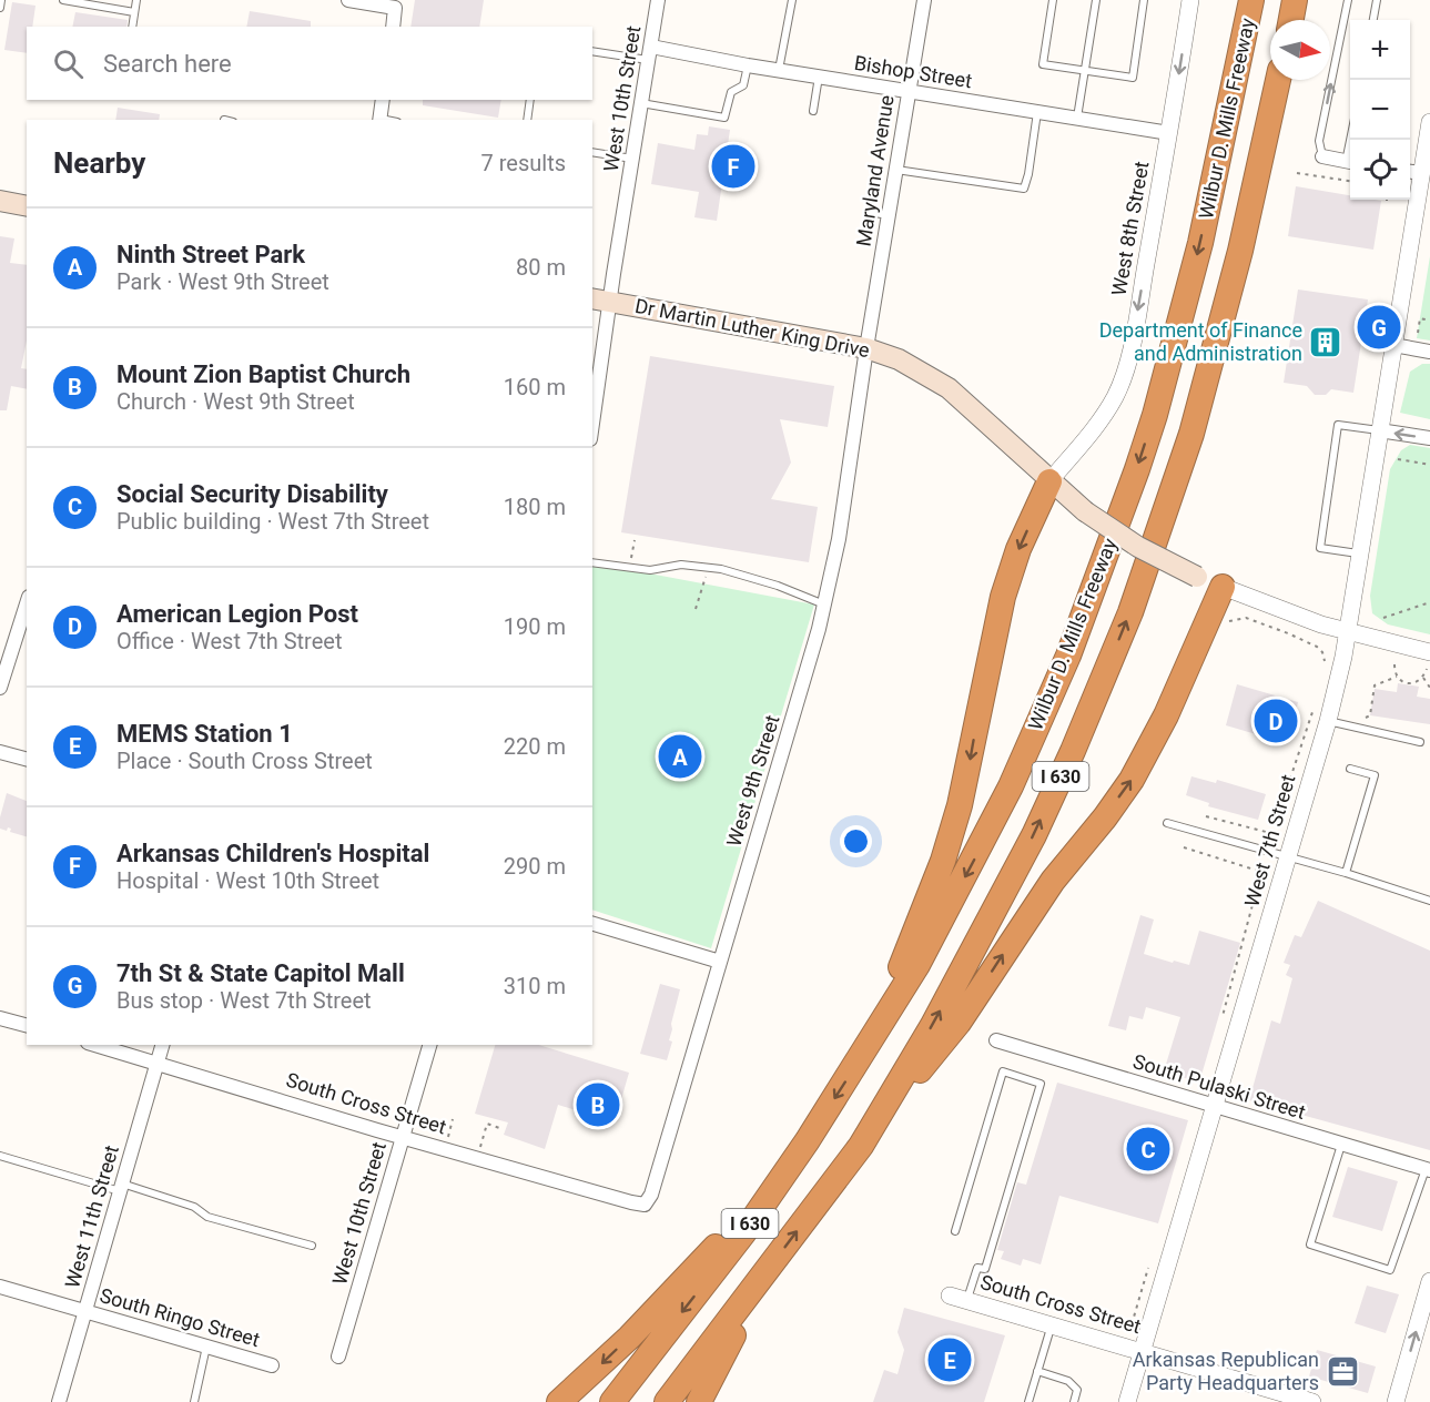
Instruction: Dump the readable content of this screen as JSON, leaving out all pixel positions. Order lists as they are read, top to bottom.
{
  "streets": {
    "highway": ["Wilbur D. Mills Freeway", "I 630"],
    "main road": ["Dr Martin Luther King Drive"],
    "street": [
      "Bishop Street",
      "West 10th Street",
      "Maryland Avenue",
      "West 8th Street",
      "West 9th Street",
      "West 7th Street",
      "South Pulaski Street",
      "South Cross Street",
      "West 11th Street",
      "South Ringo Street"
    ]
  },
  "crossings": [
    ["Bishop Street", "West 10th Street"],
    ["Bishop Street", "Maryland Avenue"],
    ["Bishop Street", "West 8th Street"],
    ["West 10th Street", "Dr Martin Luther King Drive"],
    ["West 10th Street", "South Cross Street"],
    ["Maryland Avenue", "Dr Martin Luther King Drive"],
    ["Maryland Avenue", "West 9th Street"],
    ["West 8th Street", "Dr Martin Luther King Drive"],
    ["Dr Martin Luther King Drive", "West 9th Street"],
    ["Dr Martin Luther King Drive", "West 7th Street"],
    ["West 9th Street", "South Cross Street"],
    ["West 7th Street", "South Pulaski Street"],
    ["West 7th Street", "South Cross Street"],
    ["South Cross Street", "West 11th Street"],
    ["West 11th Street", "South Ringo Street"]
  ],
  "one_way": ["West 8th Street"],
  "places": {
    "building": ["Department of Finance and Administration"],
    "office": ["Arkansas Republican Party Headquarters"]
  },
  "north": "right",
  "page": {
    "map_buttons": ["+", "−"],
    "search": "Search here",
    "heading": ["Nearby", "7 results"],
    "pins": [
      "F",
      "G",
      "D",
      "A",
      "B",
      "C",
      "E"
    ],
    "list": [
      {
        "mark": "A",
        "name": "Ninth Street Park",
        "note": "Park · West 9th Street",
        "value": "80 m"
      },
      {
        "mark": "B",
        "name": "Mount Zion Baptist Church",
        "note": "Church · West 9th Street",
        "value": "160 m"
      },
      {
        "mark": "C",
        "name": "Social Security Disability",
        "note": "Public building · West 7th Street",
        "value": "180 m"
      },
      {
        "mark": "D",
        "name": "American Legion Post",
        "note": "Office · West 7th Street",
        "value": "190 m"
      },
      {
        "mark": "E",
        "name": "MEMS Station 1",
        "note": "Place · South Cross Street",
        "value": "220 m"
      },
      {
        "mark": "F",
        "name": "Arkansas Children's Hospital",
        "note": "Hospital · West 10th Street",
        "value": "290 m"
      },
      {
        "mark": "G",
        "name": "7th St & State Capitol Mall",
        "note": "Bus stop · West 7th Street",
        "value": "310 m"
      }
    ]
  }
}
